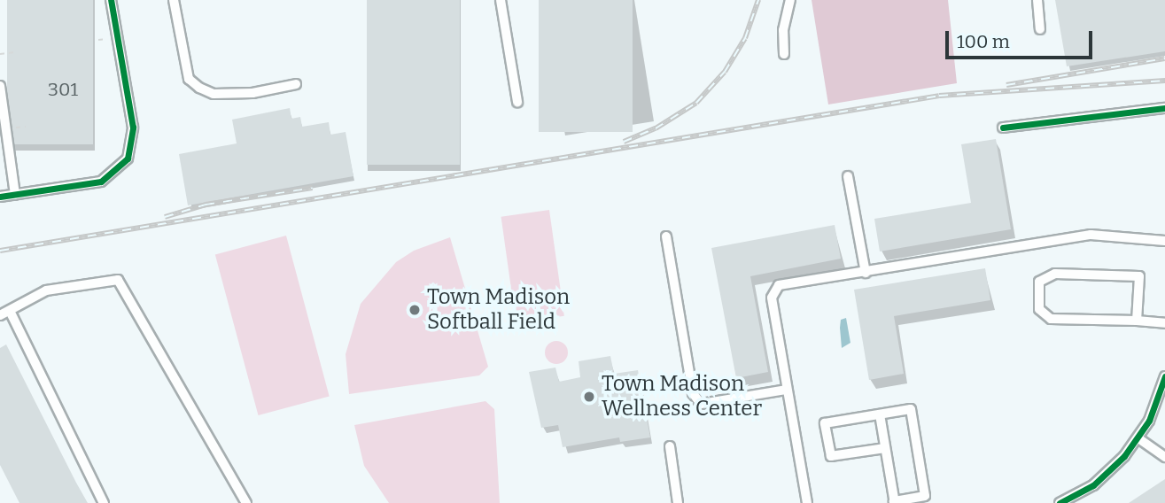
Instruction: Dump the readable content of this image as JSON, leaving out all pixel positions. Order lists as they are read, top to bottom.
{
  "places": ["Town Madison Softball Field", "Town Madison Wellness Center"],
  "house_numbers": ["301"],
  "scale_bar": "100 m"
}
